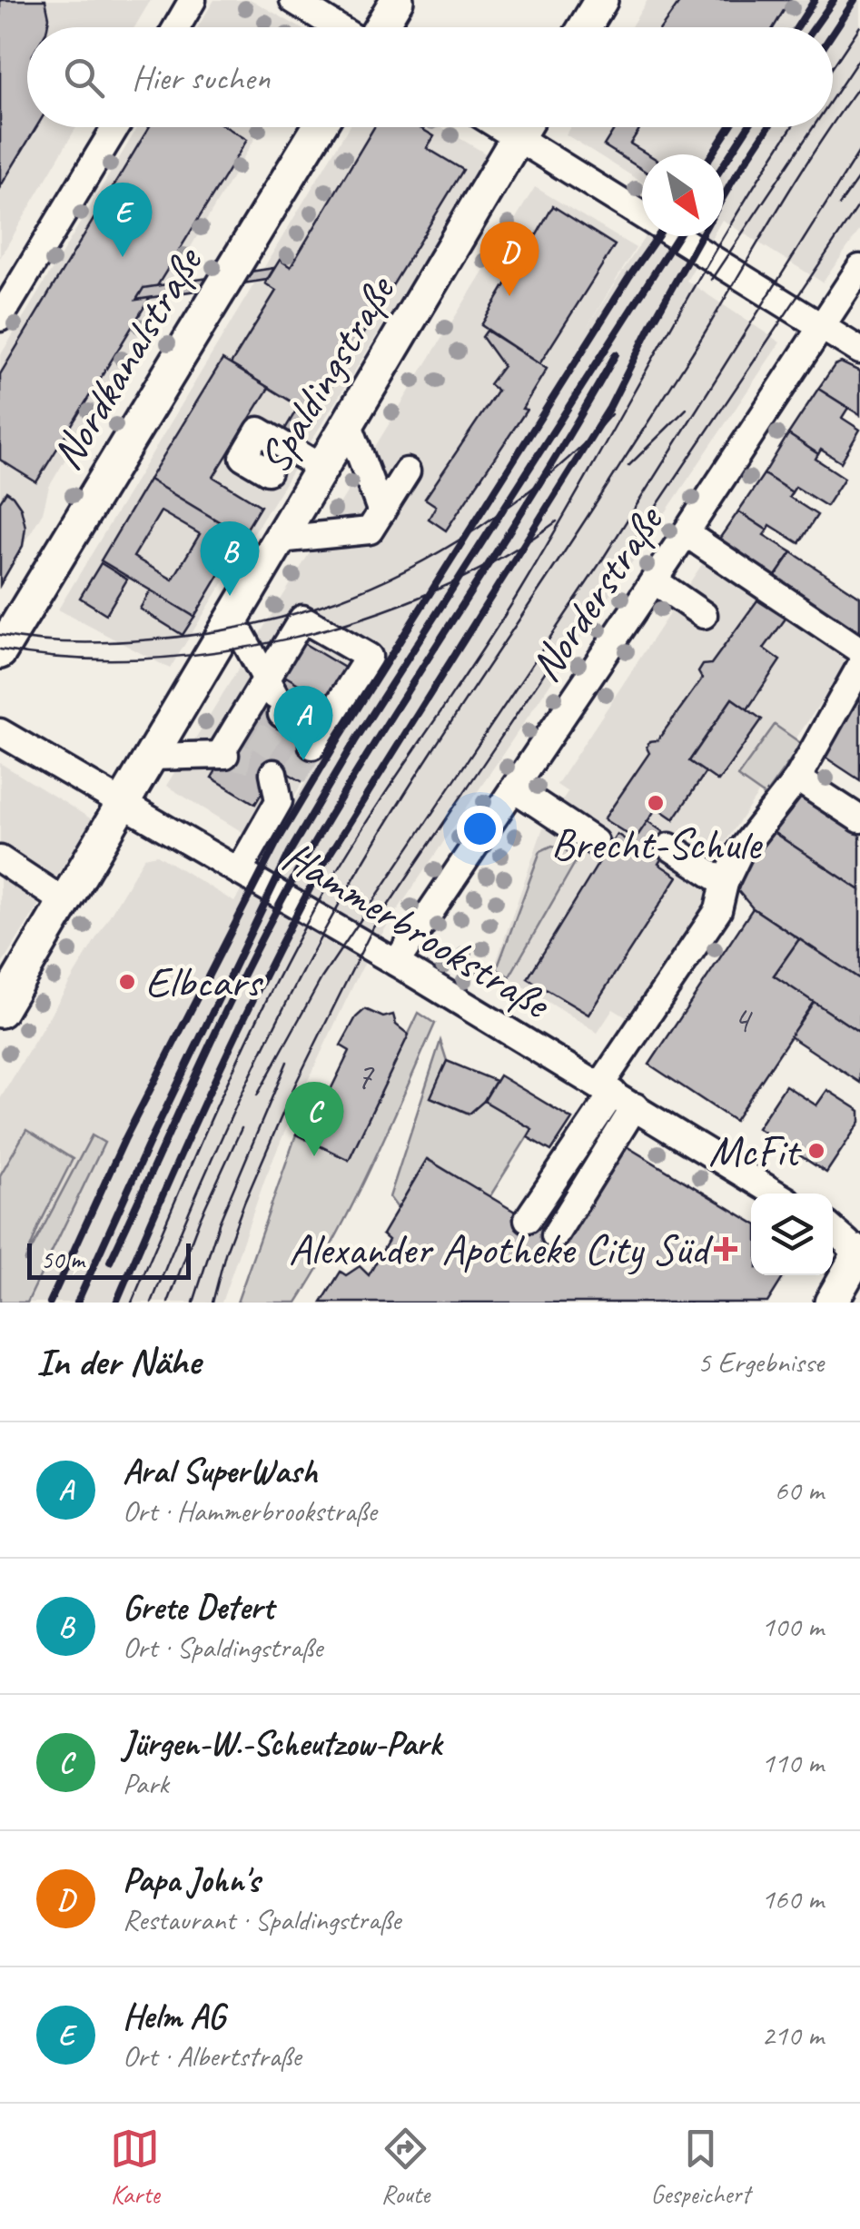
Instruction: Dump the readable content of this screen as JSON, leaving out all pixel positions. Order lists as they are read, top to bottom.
{
  "streets": {
    "main road": ["Nordkanalstraße", "Spaldingstraße"],
    "street": ["Norderstraße", "Hammerbrookstraße"]
  },
  "crossings": [
    ["Spaldingstraße", "Hammerbrookstraße"],
    ["Norderstraße", "Hammerbrookstraße"]
  ],
  "places": {
    "other": ["Brecht-Schule", "Elbcars", "McFit"],
    "health": ["Alexander Apotheke City Süd"]
  },
  "house_numbers": ["4", "7"],
  "scale_bar": "50 m",
  "north": "bottom right",
  "page": {
    "search": "Hier suchen",
    "pins": [
      "E",
      "D",
      "B",
      "A",
      "C"
    ],
    "scale": "50 m",
    "heading": ["In der Nähe", "5 Ergebnisse"],
    "list": [
      {
        "mark": "A",
        "name": "Aral SuperWash",
        "note": "Ort · Hammerbrookstraße",
        "value": "60 m"
      },
      {
        "mark": "B",
        "name": "Grete Detert",
        "note": "Ort · Spaldingstraße",
        "value": "100 m"
      },
      {
        "mark": "C",
        "name": "Jürgen-W.-Scheutzow-Park",
        "note": "Park",
        "value": "110 m"
      },
      {
        "mark": "D",
        "name": "Papa John's",
        "note": "Restaurant · Spaldingstraße",
        "value": "160 m"
      },
      {
        "mark": "E",
        "name": "Helm AG",
        "note": "Ort · Albertstraße",
        "value": "210 m"
      }
    ],
    "nav": ["Karte", "Route", "Gespeichert"]
  }
}
